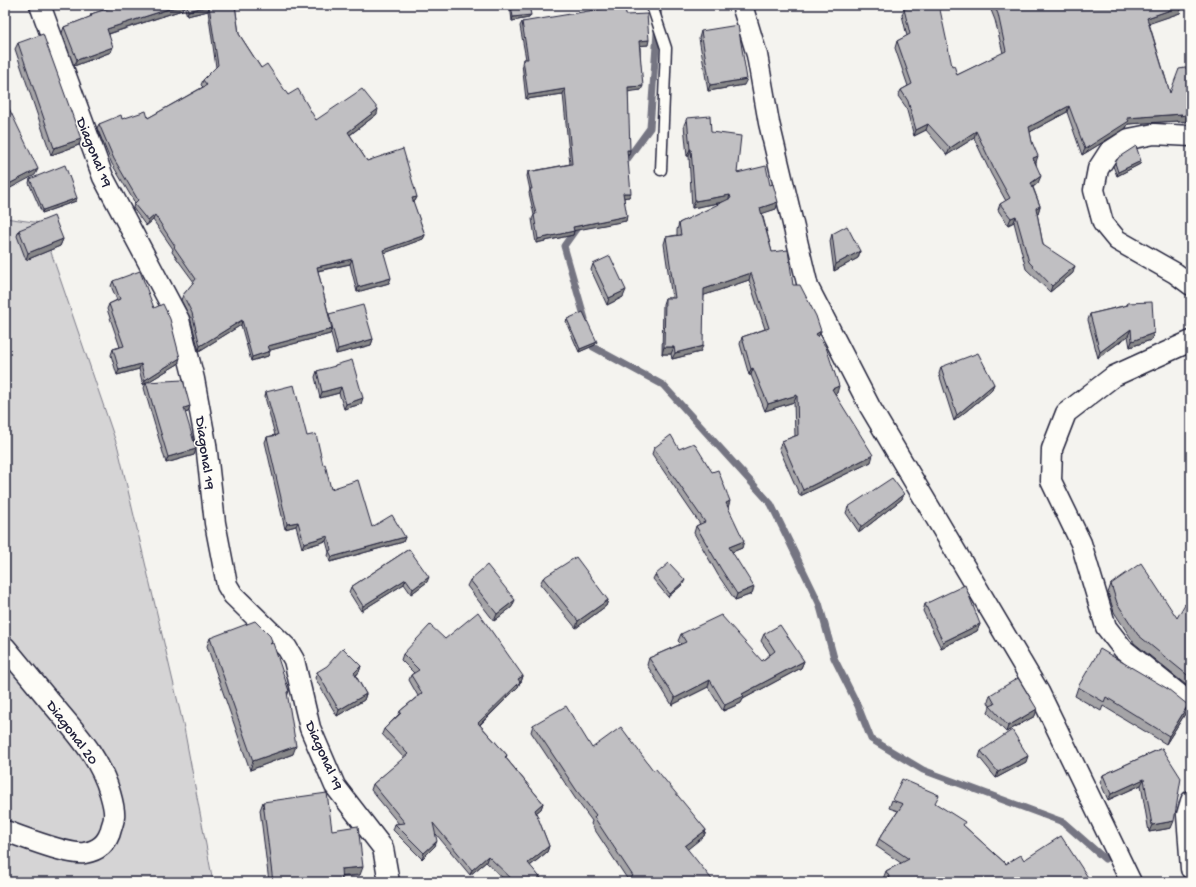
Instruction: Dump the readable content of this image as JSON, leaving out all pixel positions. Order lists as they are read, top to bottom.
{
  "streets": {
    "street": ["Diagonal 19", "Diagonal 20"]
  }
}
